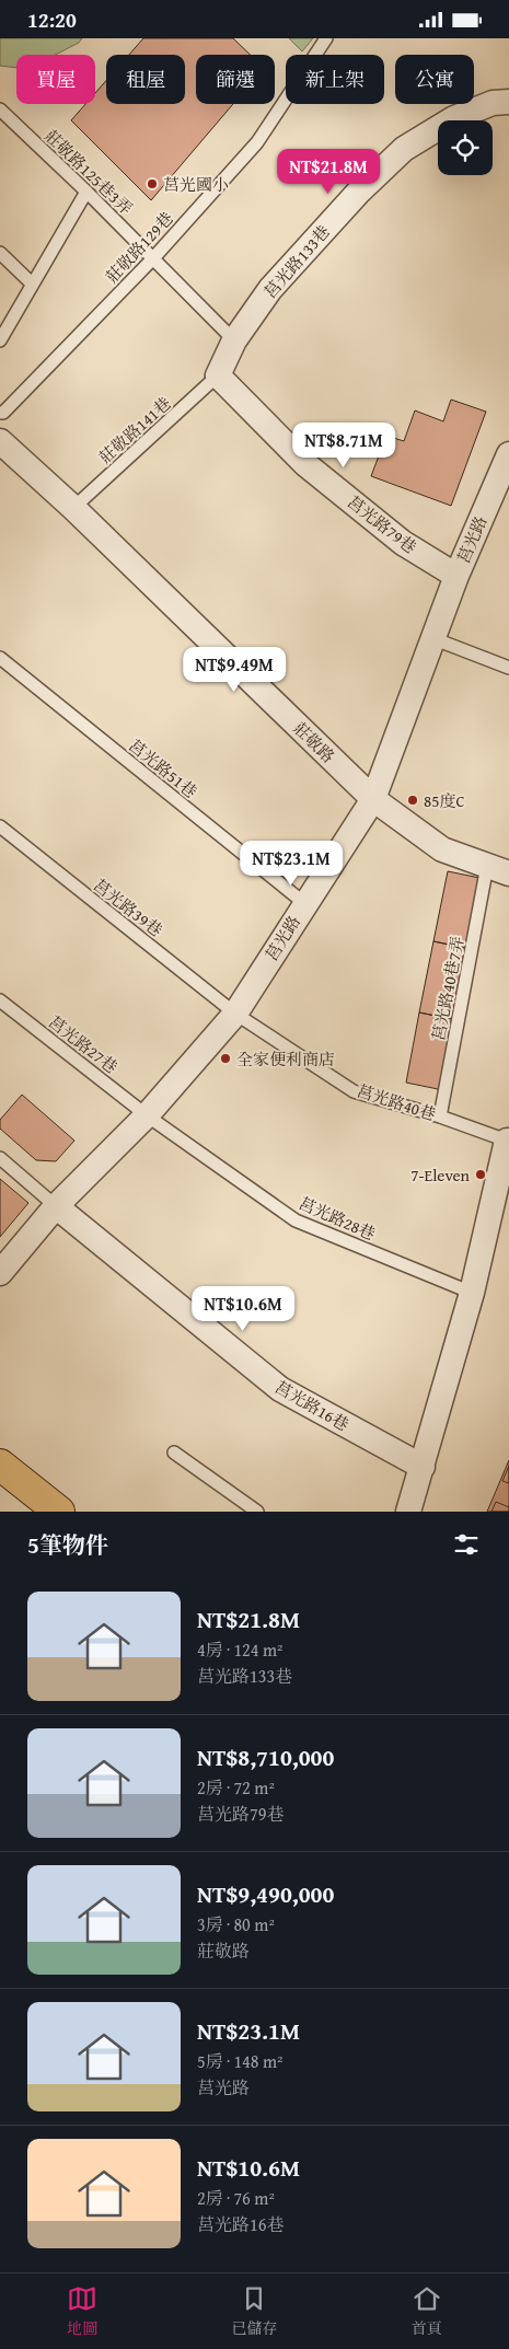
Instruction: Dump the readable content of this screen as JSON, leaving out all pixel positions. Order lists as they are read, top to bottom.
{
  "streets": {
    "street": [
      "莒光路133巷",
      "莒光路79巷",
      "莒光路",
      "莊敬路",
      "莒光路16巷"
    ],
    "lane": [
      "莊敬路125巷3弄",
      "莊敬路129巷",
      "莊敬路141巷",
      "莒光路51巷",
      "莒光路39巷",
      "莒光路40巷7弄",
      "莒光路27巷",
      "莒光路40巷",
      "莒光路28巷"
    ]
  },
  "crossings": [
    ["莊敬路125巷3弄", "莊敬路129巷"],
    ["莊敬路125巷3弄", "莒光路133巷"],
    ["莒光路133巷", "莊敬路141巷"],
    ["莒光路133巷", "莒光路79巷"],
    ["莊敬路141巷", "莒光路79巷"],
    ["莊敬路141巷", "莊敬路"],
    ["莒光路79巷", "莒光路"],
    ["莒光路", "莊敬路"],
    ["莒光路", "莒光路51巷"],
    ["莒光路", "莒光路39巷"],
    ["莒光路", "莒光路27巷"],
    ["莒光路", "莒光路40巷"],
    ["莒光路", "莒光路28巷"],
    ["莒光路", "莒光路16巷"],
    ["莊敬路", "莒光路40巷7弄"],
    ["莒光路39巷", "莒光路40巷"],
    ["莒光路40巷7弄", "莒光路40巷"],
    ["莒光路27巷", "莒光路28巷"]
  ],
  "places": [
    "莒光國小",
    "85度C",
    "全家便利商店",
    "7-Eleven"
  ],
  "page": {
    "status": "12:20",
    "chip": [
      "買屋",
      "租屋",
      "篩選",
      "新上架",
      "公寓"
    ],
    "price": [
      "NT$21.8M",
      "NT$8.71M",
      "NT$9.49M",
      "NT$23.1M",
      "NT$10.6M"
    ],
    "heading": "5筆物件",
    "list": [
      {
        "name": "NT$21.8M",
        "note": "4房 · 124 m² · 莒光路133巷"
      },
      {
        "name": "NT$8,710,000",
        "note": "2房 · 72 m² · 莒光路79巷"
      },
      {
        "name": "NT$9,490,000",
        "note": "3房 · 80 m² · 莊敬路"
      },
      {
        "name": "NT$23.1M",
        "note": "5房 · 148 m² · 莒光路"
      },
      {
        "name": "NT$10.6M",
        "note": "2房 · 76 m² · 莒光路16巷"
      }
    ],
    "tabs": ["地圖", "已儲存", "首頁"]
  }
}
